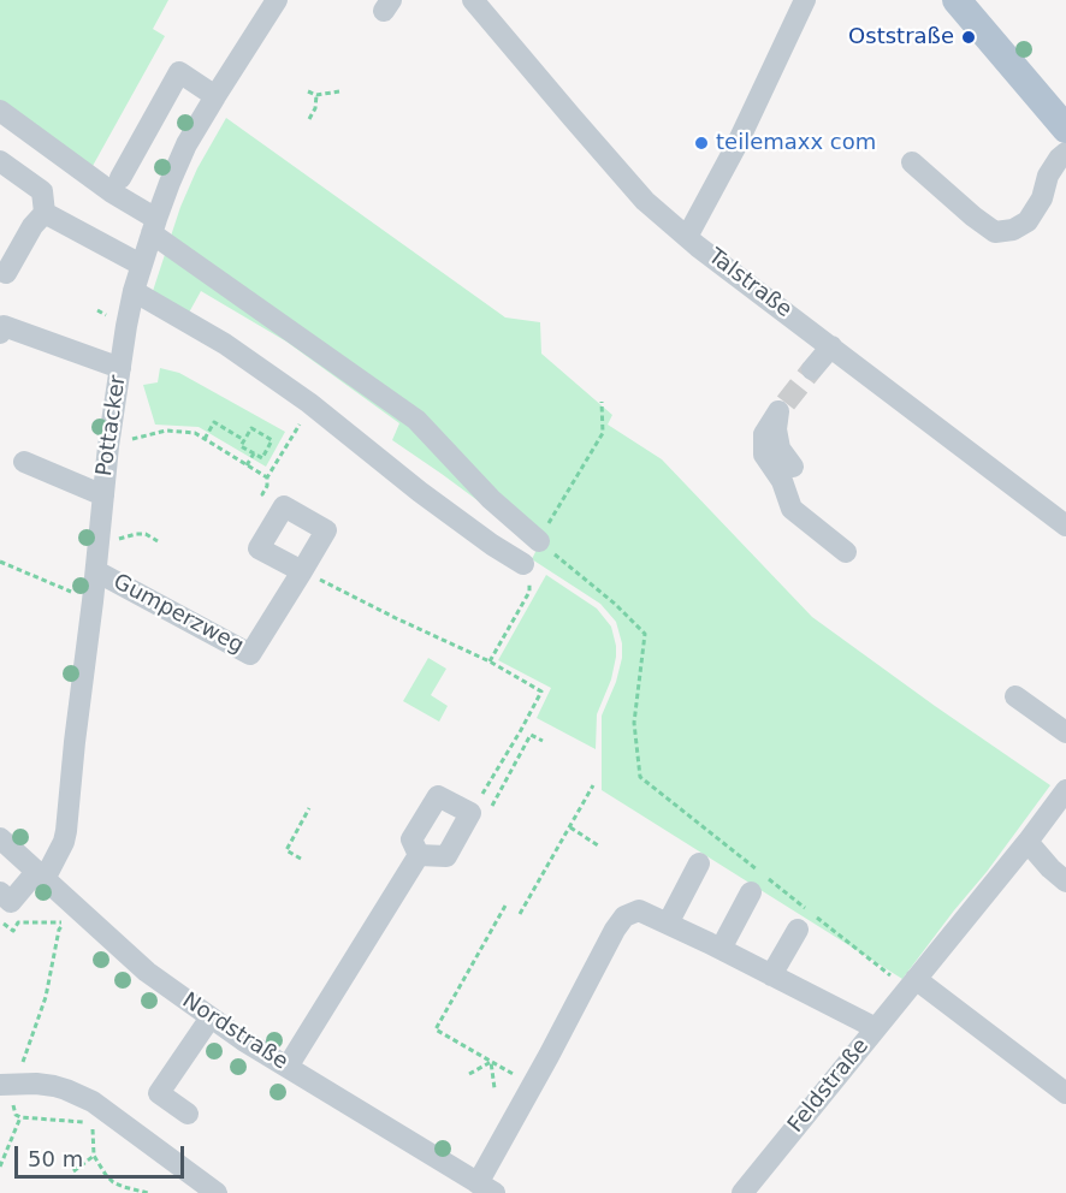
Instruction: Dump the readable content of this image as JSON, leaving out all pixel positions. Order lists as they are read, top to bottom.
{
  "streets": {
    "street": [
      "Talstraße",
      "Pottacker",
      "Gumperzweg",
      "Nordstraße",
      "Feldstraße"
    ]
  },
  "crossings": [
    ["Pottacker", "Gumperzweg"],
    ["Pottacker", "Nordstraße"]
  ],
  "places": ["Oststraße", "teilemaxx com"],
  "scale_bar": "50 m"
}
